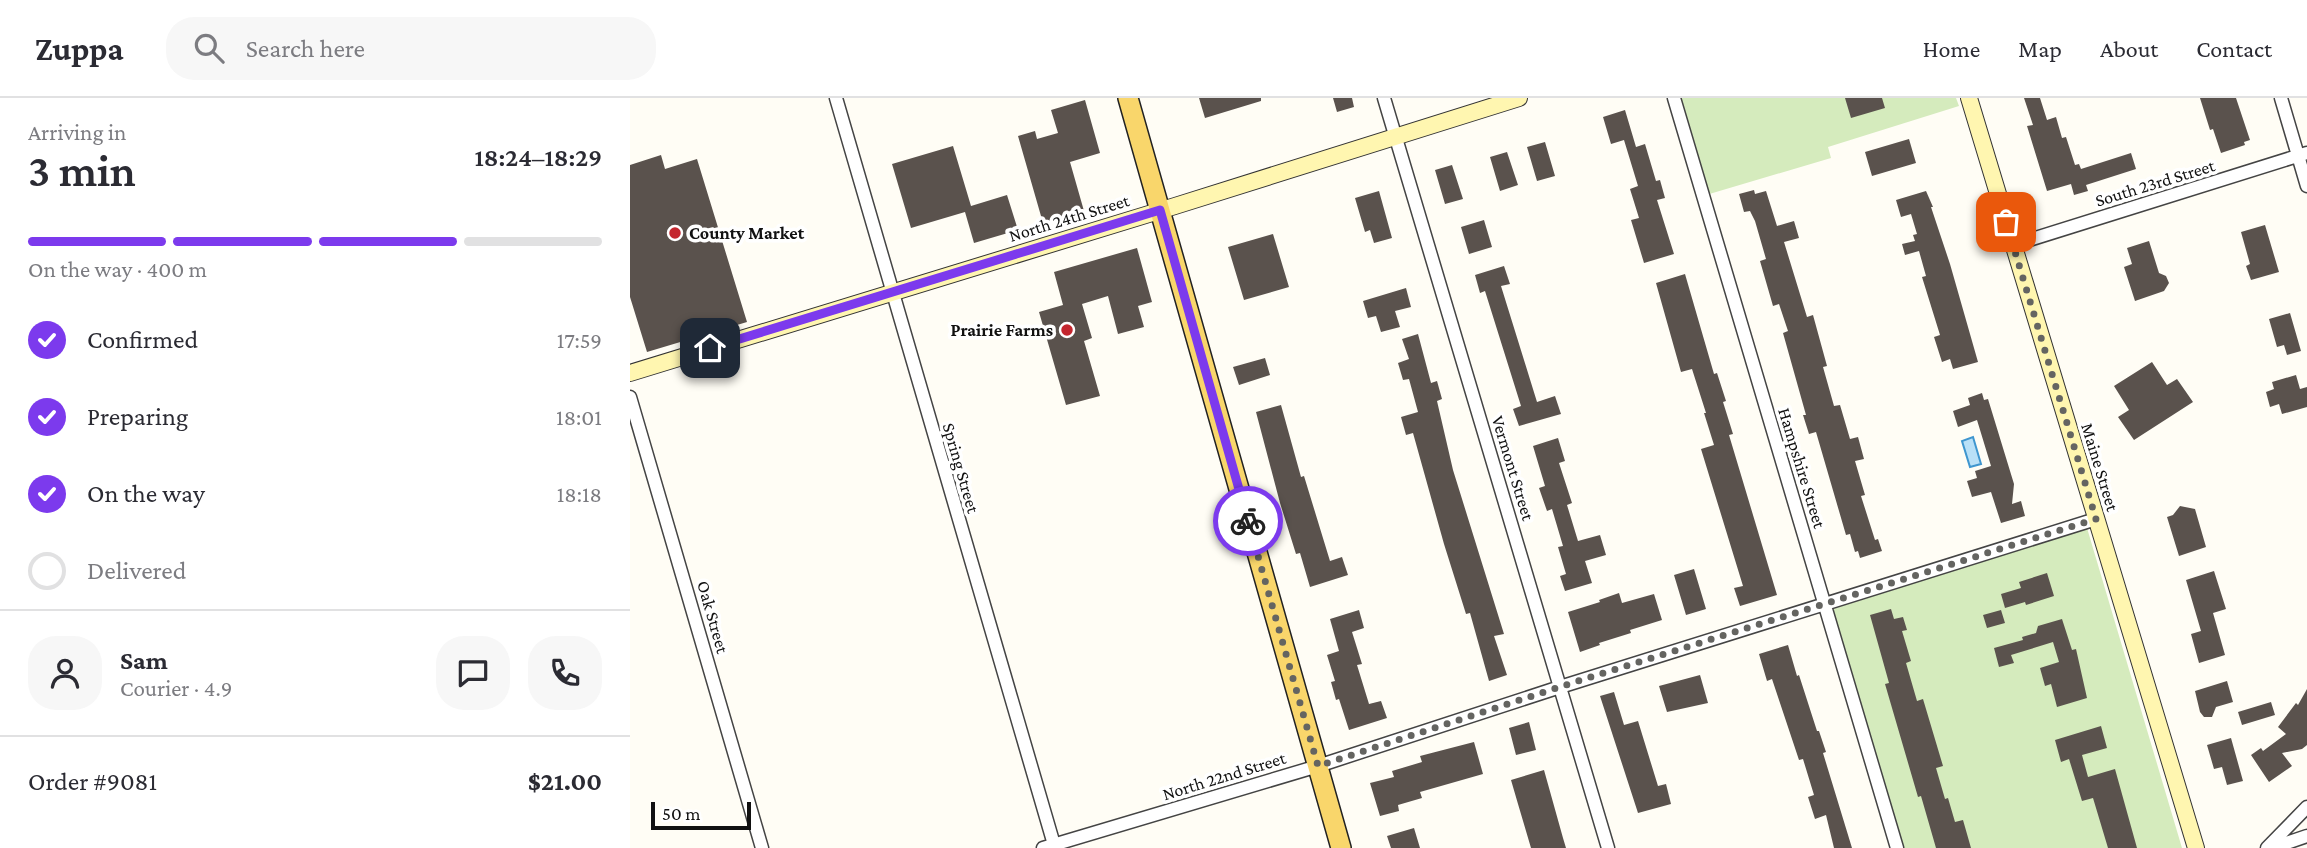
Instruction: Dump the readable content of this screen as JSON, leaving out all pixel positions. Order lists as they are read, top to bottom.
{
  "streets": {
    "main road": ["North 24th Street", "Maine Street"],
    "street": [
      "South 23rd Street",
      "Spring Street",
      "Vermont Street",
      "Hampshire Street",
      "Oak Street",
      "North 22nd Street"
    ]
  },
  "crossings": [
    ["South 23rd Street", "Maine Street"],
    ["North 24th Street", "Spring Street"],
    ["North 24th Street", "Vermont Street"],
    ["Maine Street", "North 22nd Street"],
    ["Spring Street", "North 22nd Street"],
    ["Vermont Street", "North 22nd Street"],
    ["Hampshire Street", "North 22nd Street"]
  ],
  "places": ["County Market", "Prairie Farms"],
  "scale_bar": "50 m",
  "page": {
    "header": "Zuppa",
    "search": "Search here",
    "nav": [
      "Home",
      "Map",
      "About",
      "Contact"
    ],
    "heading": ["3 min", "Arriving in", "18:24–18:29"],
    "panel": [
      "Sam",
      "Courier · 4.9",
      "Order #9081",
      "$21.00"
    ],
    "bar": "On the way · 400 m",
    "list": [
      ["Confirmed", "17:59"],
      ["Preparing", "18:01"],
      ["On the way", "18:18"],
      "Delivered"
    ],
    "scale": "50 m"
  }
}
